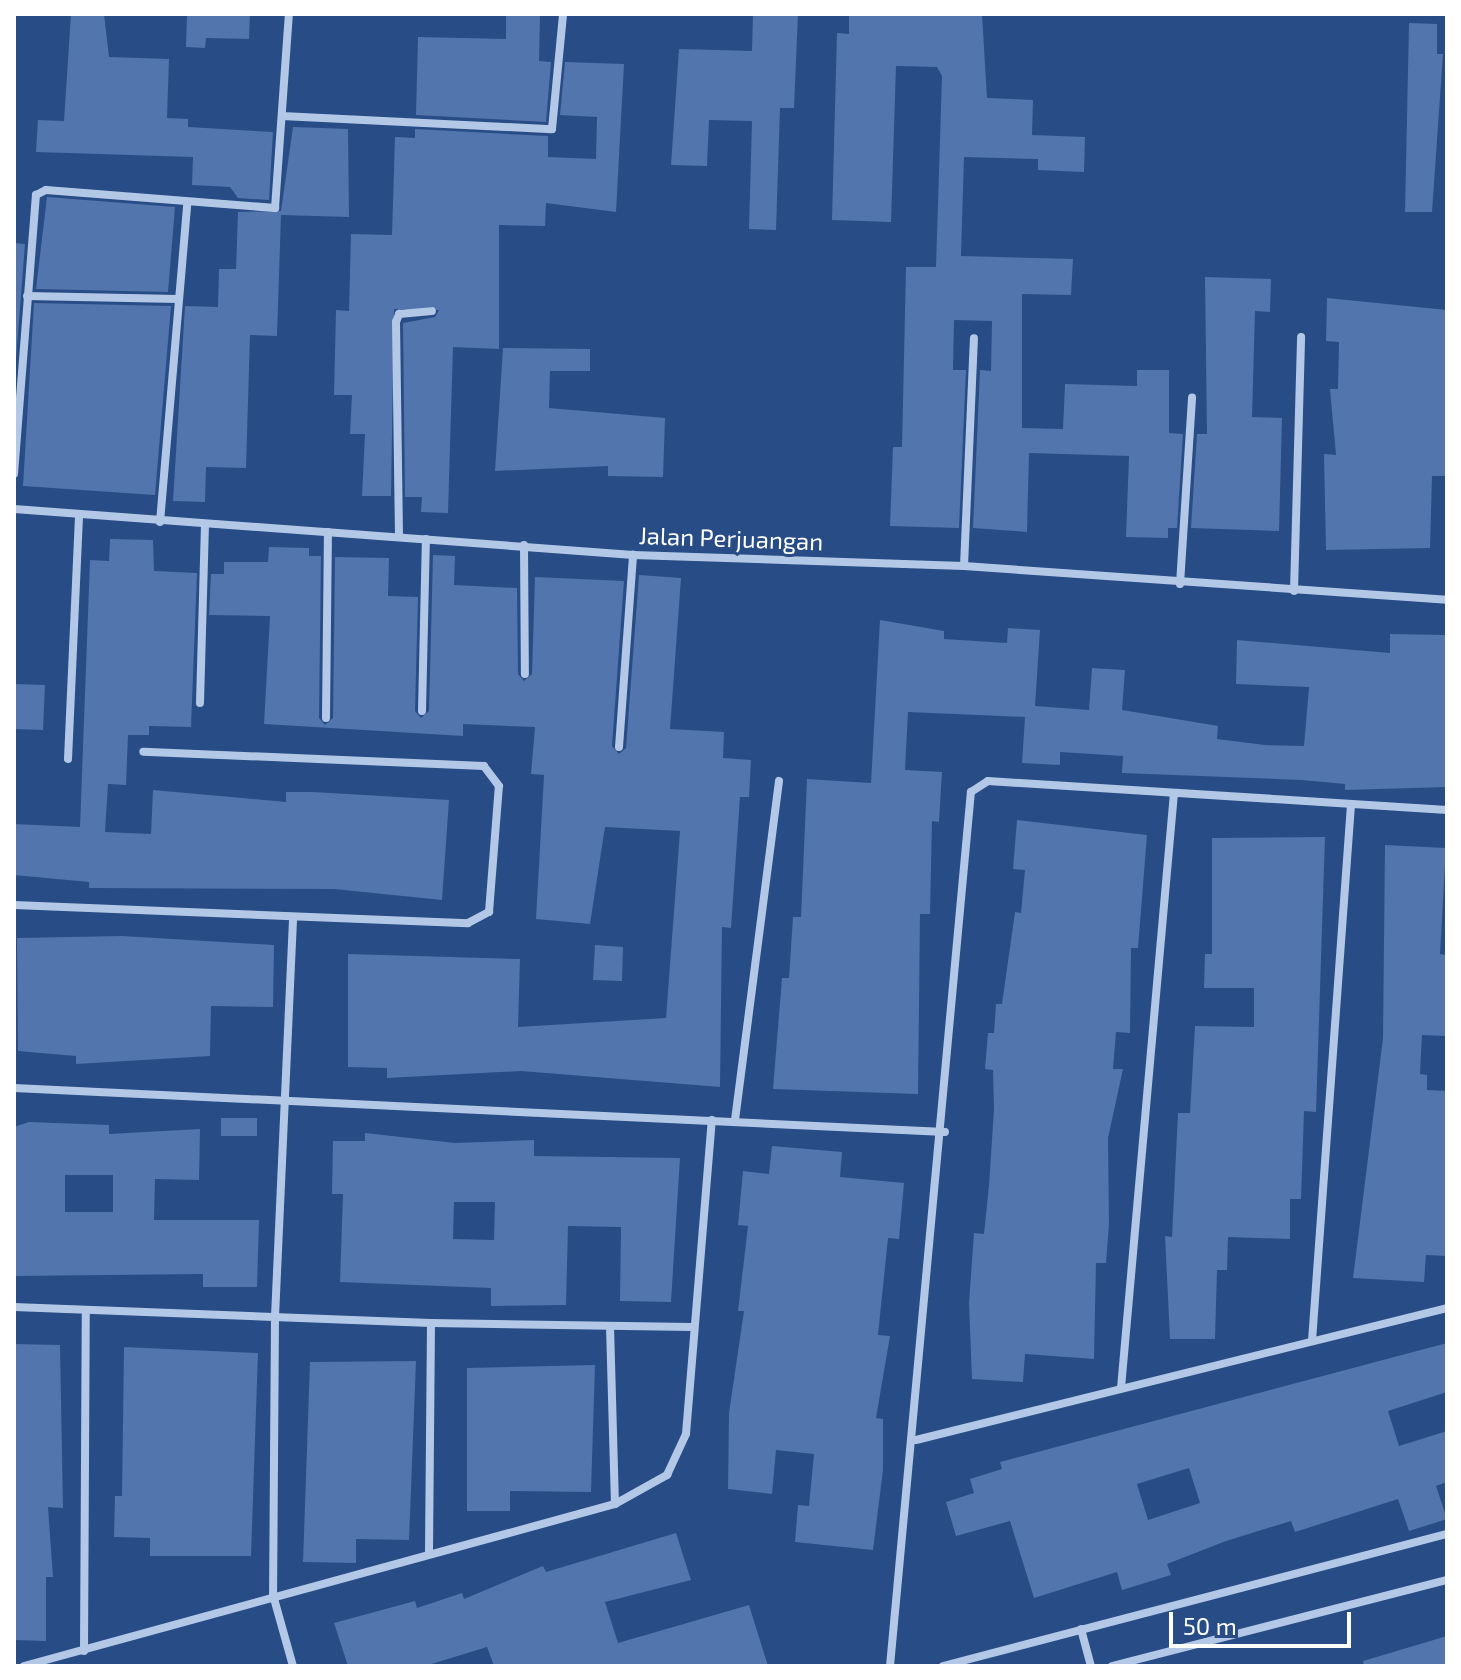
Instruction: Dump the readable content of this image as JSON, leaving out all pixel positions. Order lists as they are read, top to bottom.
{
  "streets": {
    "street": ["Jalan Perjuangan"]
  },
  "scale_bar": "50 m"
}
